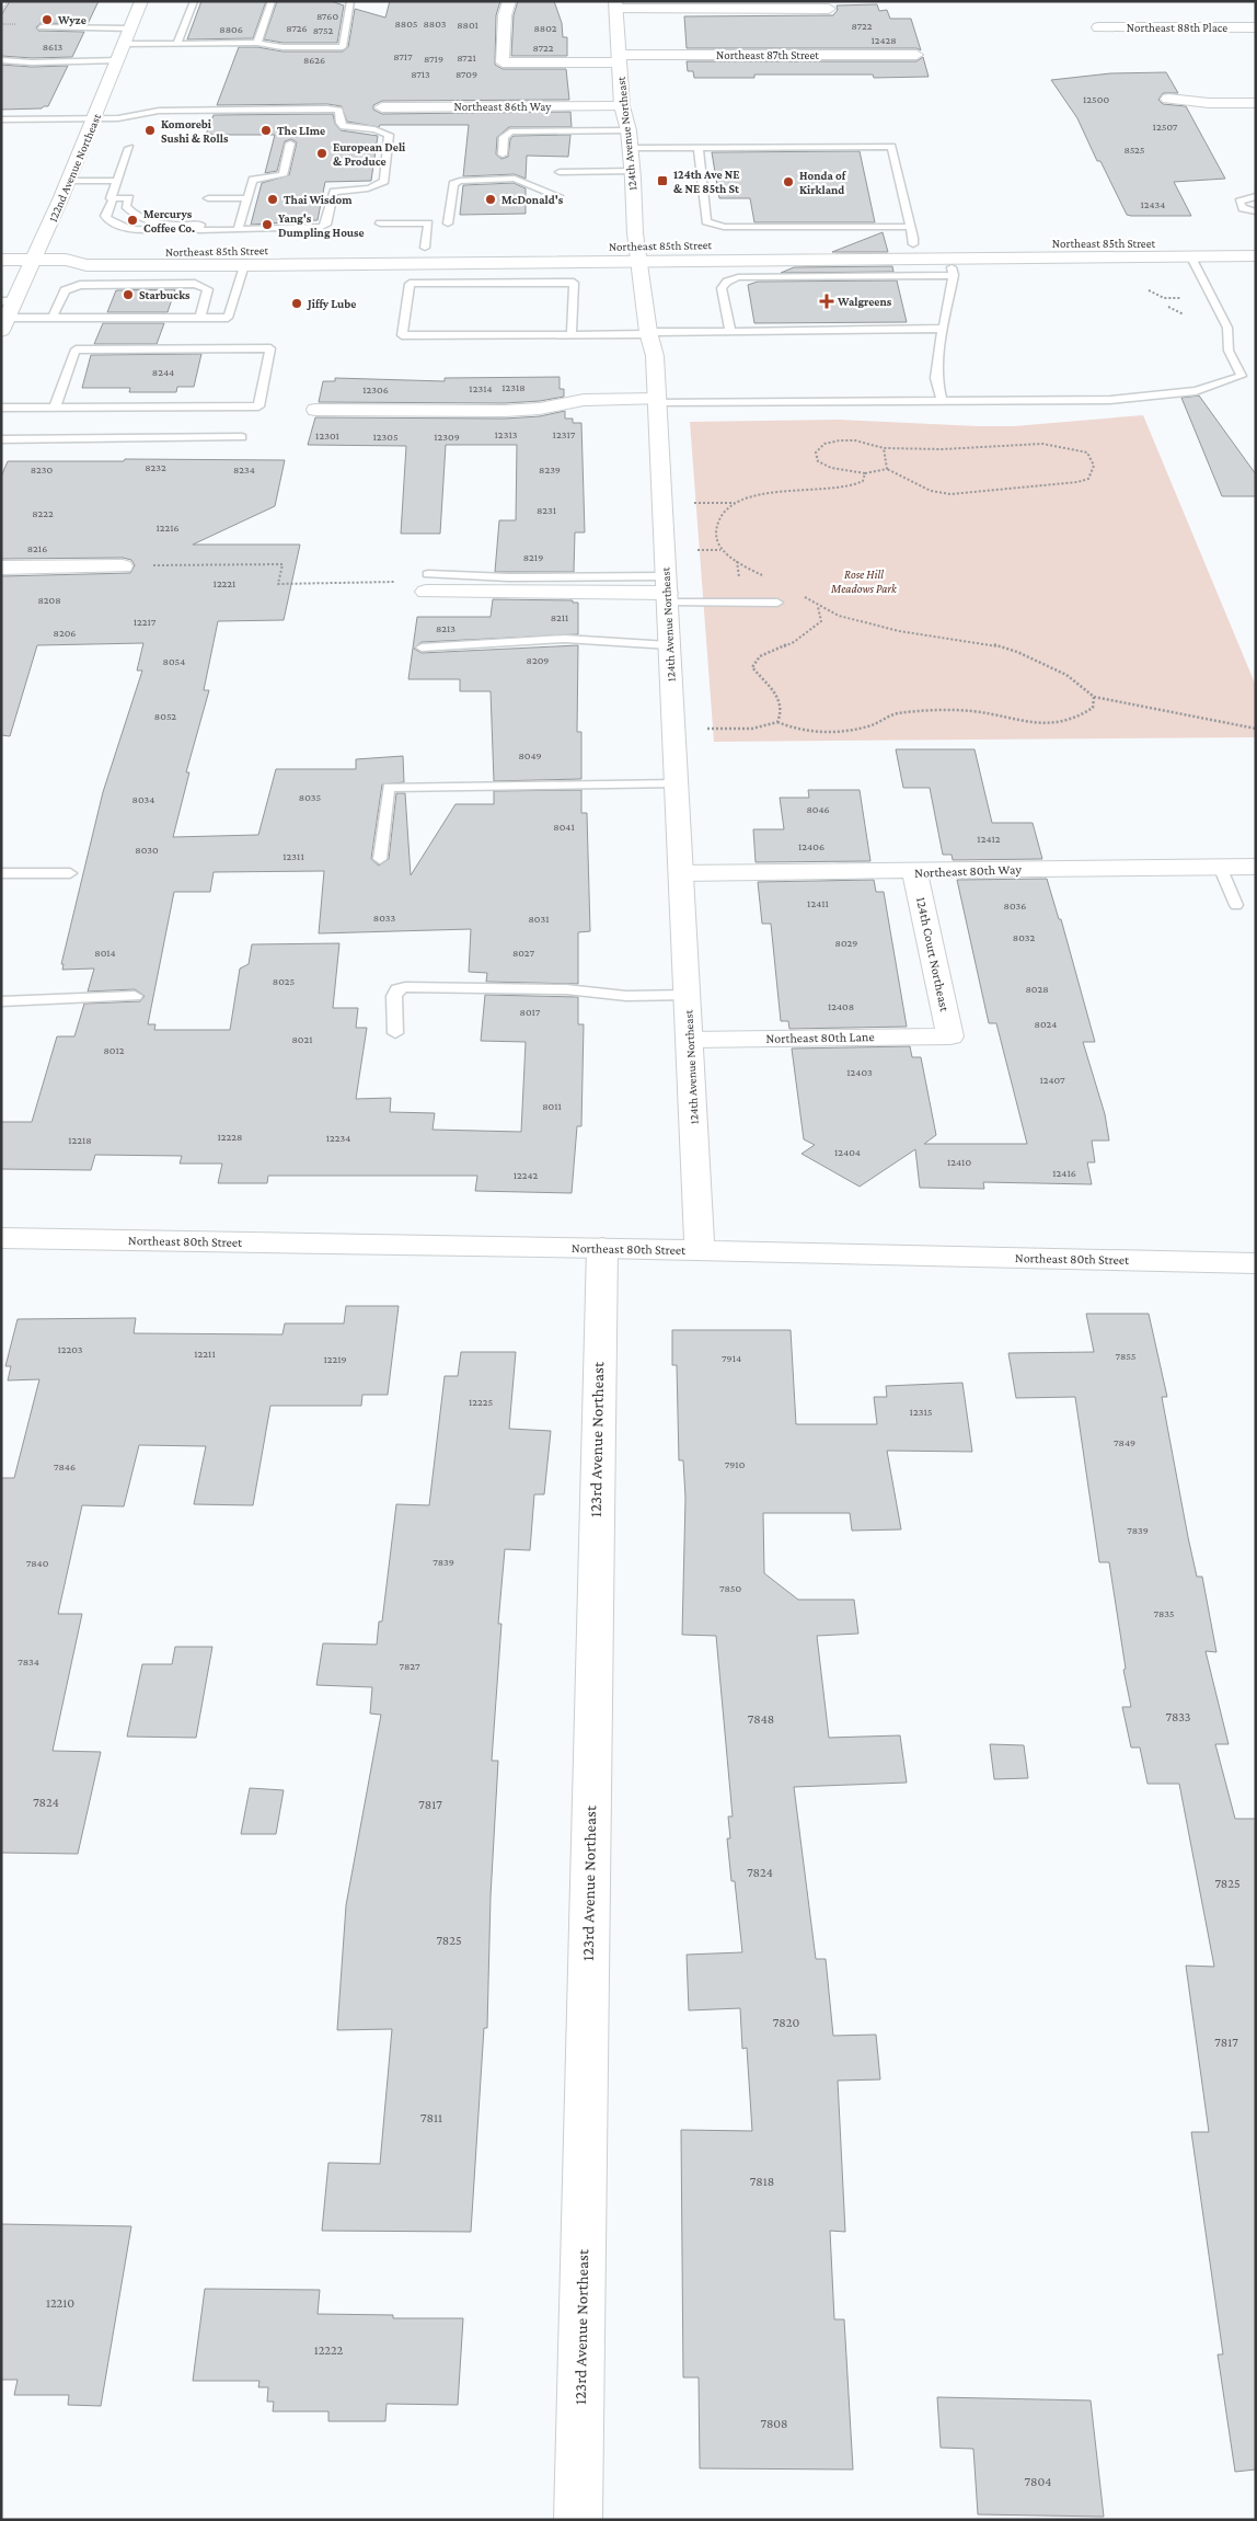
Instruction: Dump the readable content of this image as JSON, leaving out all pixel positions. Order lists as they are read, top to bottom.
{
  "streets": {
    "street": [
      "Northeast 88th Place",
      "Northeast 87th Street",
      "Northeast 86th Way",
      "124th Avenue Northeast",
      "122nd Avenue Northeast",
      "Northeast 85th Street",
      "Northeast 80th Way",
      "124th Court Northeast",
      "Northeast 80th Lane",
      "Northeast 80th Street",
      "123rd Avenue Northeast"
    ]
  },
  "crossings": [
    ["Northeast 87th Street", "124th Avenue Northeast"],
    ["Northeast 86th Way", "124th Avenue Northeast"],
    ["124th Avenue Northeast", "Northeast 85th Street"],
    ["124th Avenue Northeast", "Northeast 80th Way"],
    ["124th Avenue Northeast", "Northeast 80th Lane"],
    ["124th Avenue Northeast", "Northeast 80th Street"],
    ["122nd Avenue Northeast", "Northeast 85th Street"],
    ["Northeast 80th Way", "124th Court Northeast"],
    ["124th Court Northeast", "Northeast 80th Lane"],
    ["Northeast 80th Street", "123rd Avenue Northeast"]
  ],
  "parks": ["Rose Hill Meadows Park"],
  "places": {
    "other": [
      "Wyze",
      "Komorebi Sushi & Rolls",
      "The LIme",
      "European Deli & Produce",
      "Honda of Kirkland",
      "Thai Wisdom",
      "McDonald's",
      "Mercurys Coffee Co.",
      "Yang's Dumpling House",
      "Starbucks",
      "Jiffy Lube"
    ],
    "transit": ["124th Ave NE & NE 85th St"],
    "health": ["Walgreens"]
  },
  "house_numbers": [
    "8760",
    "8805",
    "8803",
    "8801",
    "8722",
    "8726",
    "8802",
    "8806",
    "8752",
    "12428",
    "8613",
    "8722",
    "8717",
    "8721",
    "8719",
    "8626",
    "8713",
    "8709",
    "12500",
    "12507",
    "8525",
    "12434",
    "8244",
    "12318",
    "12314",
    "12306",
    "12313",
    "12317",
    "12301",
    "12305",
    "12309",
    "8232",
    "8230",
    "8234",
    "8239",
    "8231",
    "8222",
    "12216",
    "8216",
    "8219",
    "12221",
    "8208",
    "8211",
    "12217",
    "8213",
    "8206",
    "8209",
    "8054",
    "8052",
    "8049",
    "8035",
    "8034",
    "8046",
    "8041",
    "12412",
    "12406",
    "8030",
    "12311",
    "12411",
    "8036",
    "8033",
    "8031",
    "8032",
    "8029",
    "8014",
    "8027",
    "8025",
    "8028",
    "12408",
    "8017",
    "8024",
    "8021",
    "8012",
    "12403",
    "12407",
    "8011",
    "12228",
    "12234",
    "12218",
    "12404",
    "12410",
    "12416",
    "12242",
    "12203",
    "12211",
    "7855",
    "7914",
    "12219",
    "12225",
    "12315",
    "7849",
    "7910",
    "7846",
    "7839",
    "7839",
    "7840",
    "7850",
    "7835",
    "7834",
    "7827",
    "7833",
    "7848",
    "7824",
    "7817",
    "7824",
    "7825",
    "7825",
    "7820",
    "7817",
    "7811",
    "7818",
    "12210",
    "12222",
    "7808",
    "7804"
  ]
}
